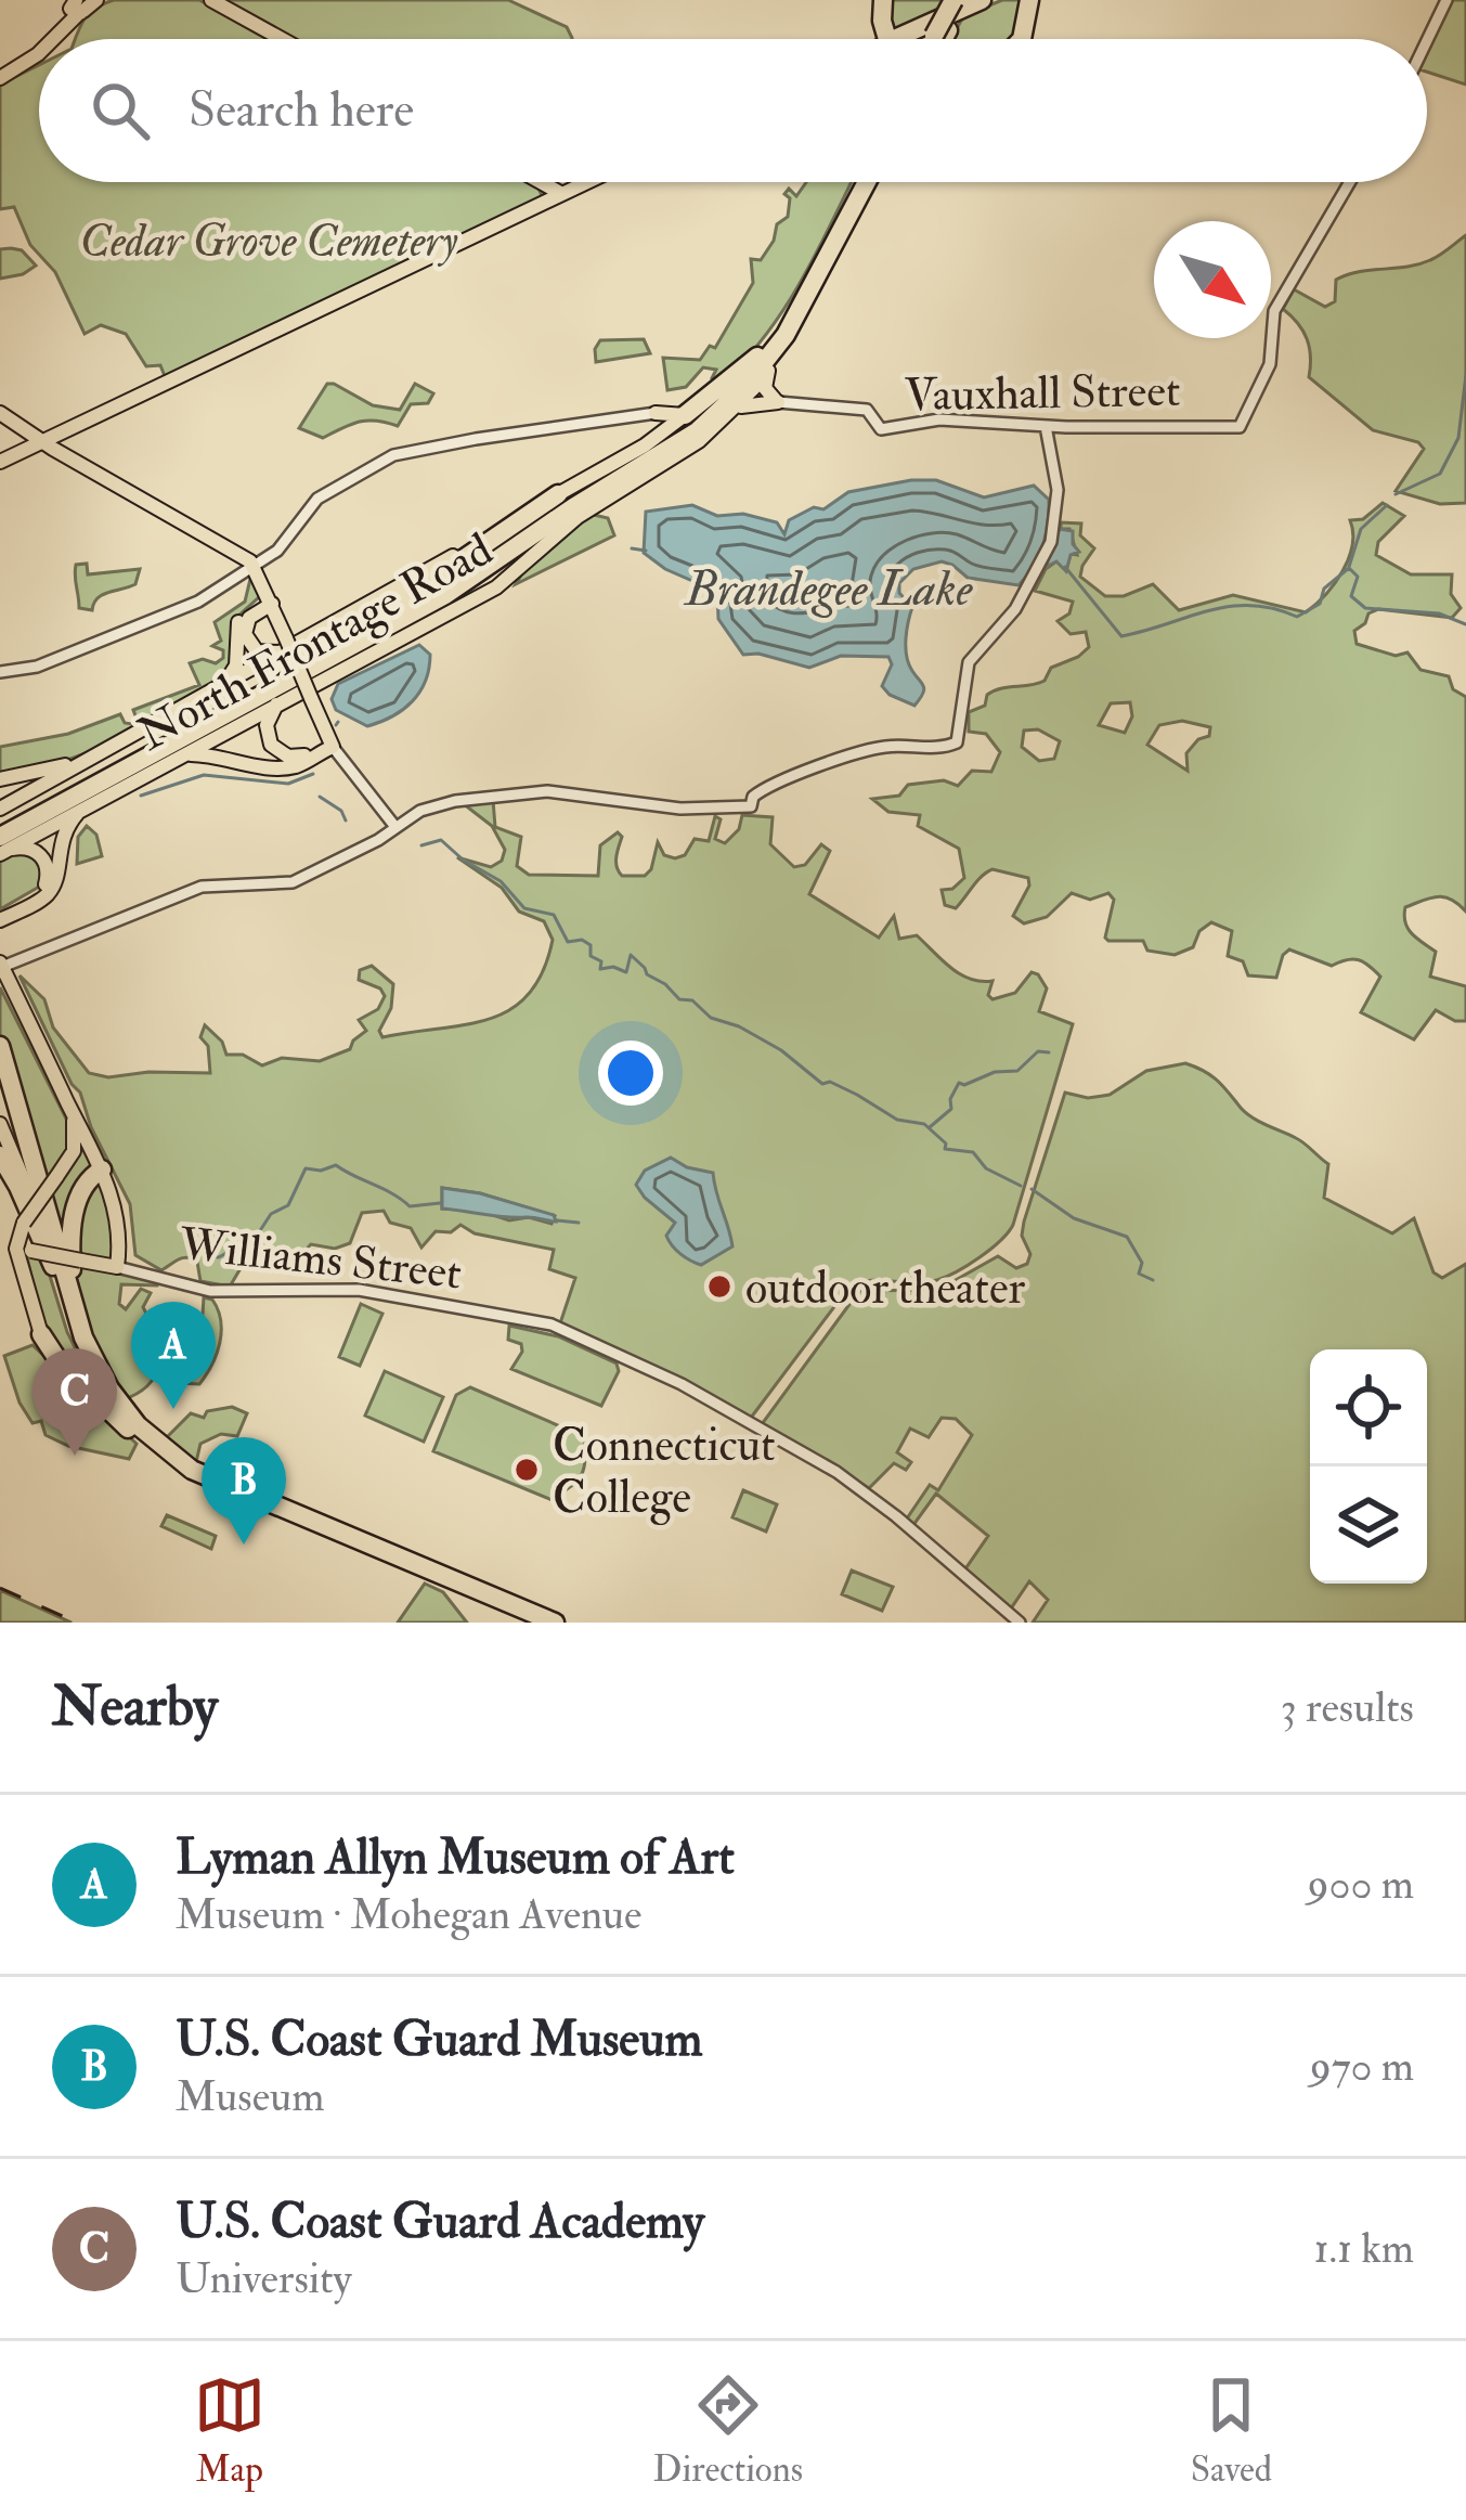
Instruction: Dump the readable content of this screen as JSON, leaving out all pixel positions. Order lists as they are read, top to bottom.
{
  "streets": {
    "main road": ["North Frontage Road", "Williams Street"],
    "street": ["Vauxhall Street"]
  },
  "water": ["Brandegee Lake"],
  "parks": ["Cedar Grove Cemetery"],
  "places": ["outdoor theater", "Connecticut College"],
  "north": "bottom right",
  "page": {
    "search": "Search here",
    "pins": ["A", "C", "B"],
    "heading": ["Nearby", "3 results"],
    "list": [
      {
        "mark": "A",
        "name": "Lyman Allyn Museum of Art",
        "note": "Museum · Mohegan Avenue",
        "value": "900 m"
      },
      {
        "mark": "B",
        "name": "U.S. Coast Guard Museum",
        "note": "Museum",
        "value": "970 m"
      },
      {
        "mark": "C",
        "name": "U.S. Coast Guard Academy",
        "note": "University",
        "value": "1.1 km"
      }
    ],
    "nav": ["Map", "Directions", "Saved"]
  }
}
